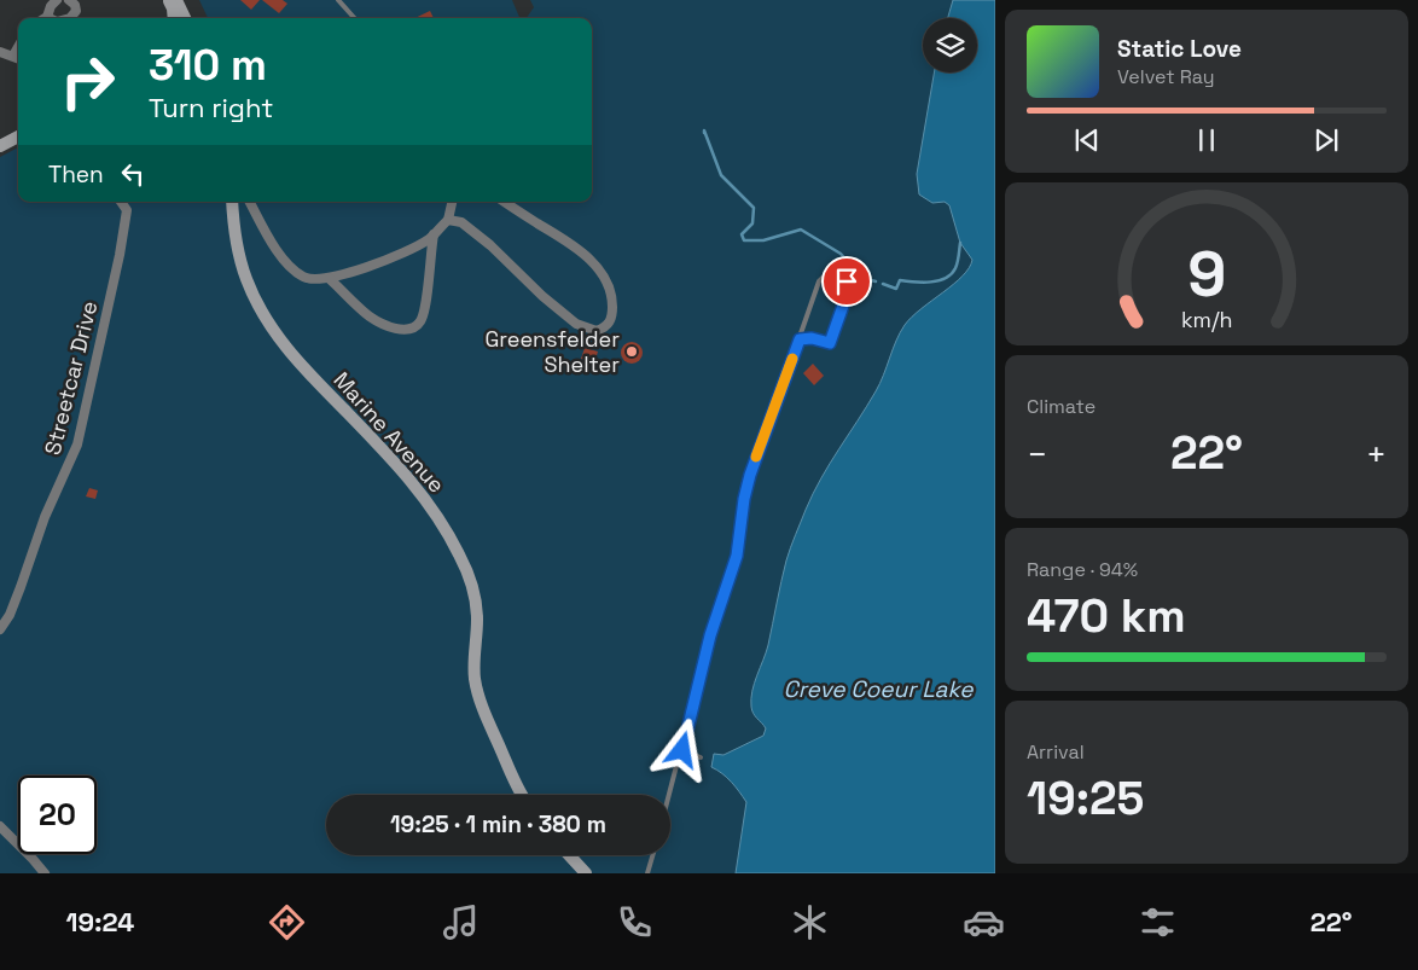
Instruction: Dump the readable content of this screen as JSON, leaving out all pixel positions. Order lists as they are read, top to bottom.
{
  "streets": {
    "main road": ["Marine Avenue"],
    "street": ["Streetcar Drive"]
  },
  "water": ["Creve Coeur Lake"],
  "places": ["Greensfelder Shelter"],
  "page": {
    "turn": ["310 m", "Turn right"],
    "song": ["Static Love", "Velvet Ray"],
    "then": "Then",
    "tile": [
      "Climate",
      ["Range · 94%", "470 km"],
      ["Arrival", "19:25"]
    ],
    "heat": ["−", "22°", "+"],
    "limit": "20",
    "trip": "19:25 · 1 min · 380 m",
    "tabs": ["19:24", "22°"],
    "gauge": ["9", "km/h"]
  }
}
